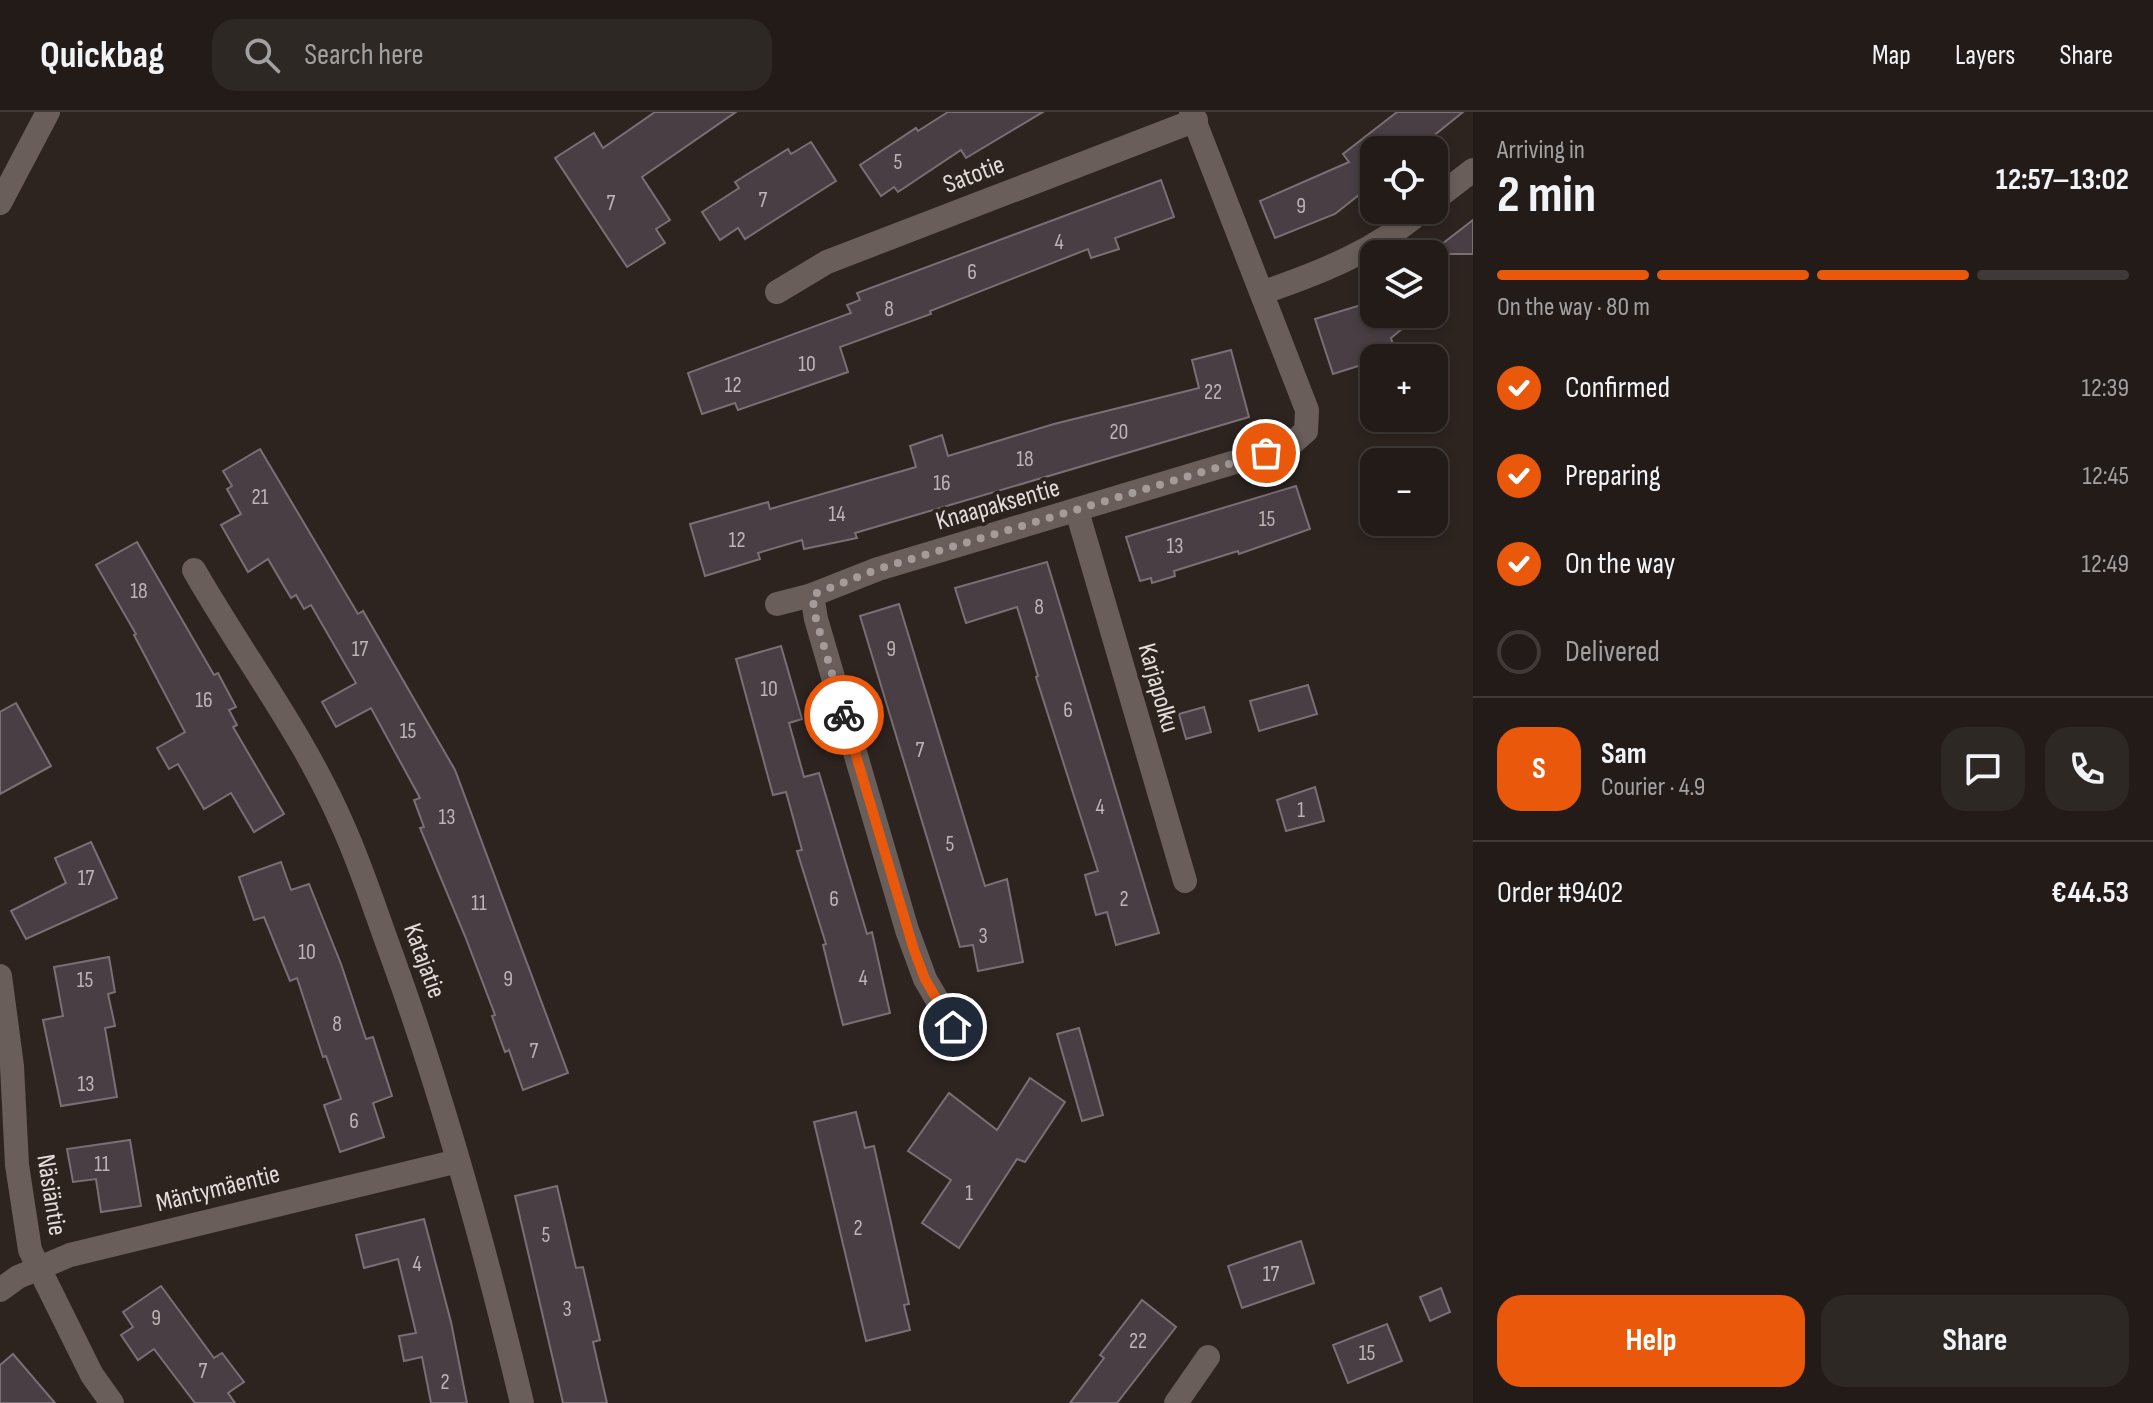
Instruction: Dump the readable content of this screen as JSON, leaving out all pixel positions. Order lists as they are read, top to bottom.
{
  "streets": {
    "street": [
      "Satotie",
      "Knaapaksentie",
      "Karjapolku",
      "Katajatie",
      "Mäntymäentie",
      "Näsiäntie"
    ]
  },
  "crossings": [
    ["Satotie", "Knaapaksentie"],
    ["Knaapaksentie", "Karjapolku"],
    ["Katajatie", "Mäntymäentie"],
    ["Mäntymäentie", "Näsiäntie"]
  ],
  "house_numbers": [
    "5",
    "7",
    "7",
    "9",
    "4",
    "6",
    "8",
    "10",
    "12",
    "22",
    "20",
    "18",
    "16",
    "21",
    "14",
    "15",
    "12",
    "13",
    "18",
    "8",
    "17",
    "9",
    "10",
    "16",
    "6",
    "15",
    "7",
    "4",
    "1",
    "13",
    "5",
    "17",
    "6",
    "2",
    "11",
    "3",
    "10",
    "4",
    "9",
    "15",
    "8",
    "7",
    "13",
    "6",
    "11",
    "1",
    "2",
    "5",
    "4",
    "17",
    "3",
    "9",
    "22",
    "15",
    "7",
    "2"
  ],
  "page": {
    "header": "Quickbag",
    "search": "Search here",
    "nav": ["Map", "Layers", "Share"],
    "heading": ["2 min", "Arriving in", "12:57–13:02"],
    "panel": [
      "Sam",
      "Courier · 4.9",
      "Order #9402",
      "€44.53"
    ],
    "map_buttons": ["+", "−"],
    "bar": "On the way · 80 m",
    "list": [
      ["Confirmed", "12:39"],
      ["Preparing", "12:45"],
      ["On the way", "12:49"],
      "Delivered"
    ],
    "round": "S",
    "buttons": ["Help", "Share"]
  }
}
